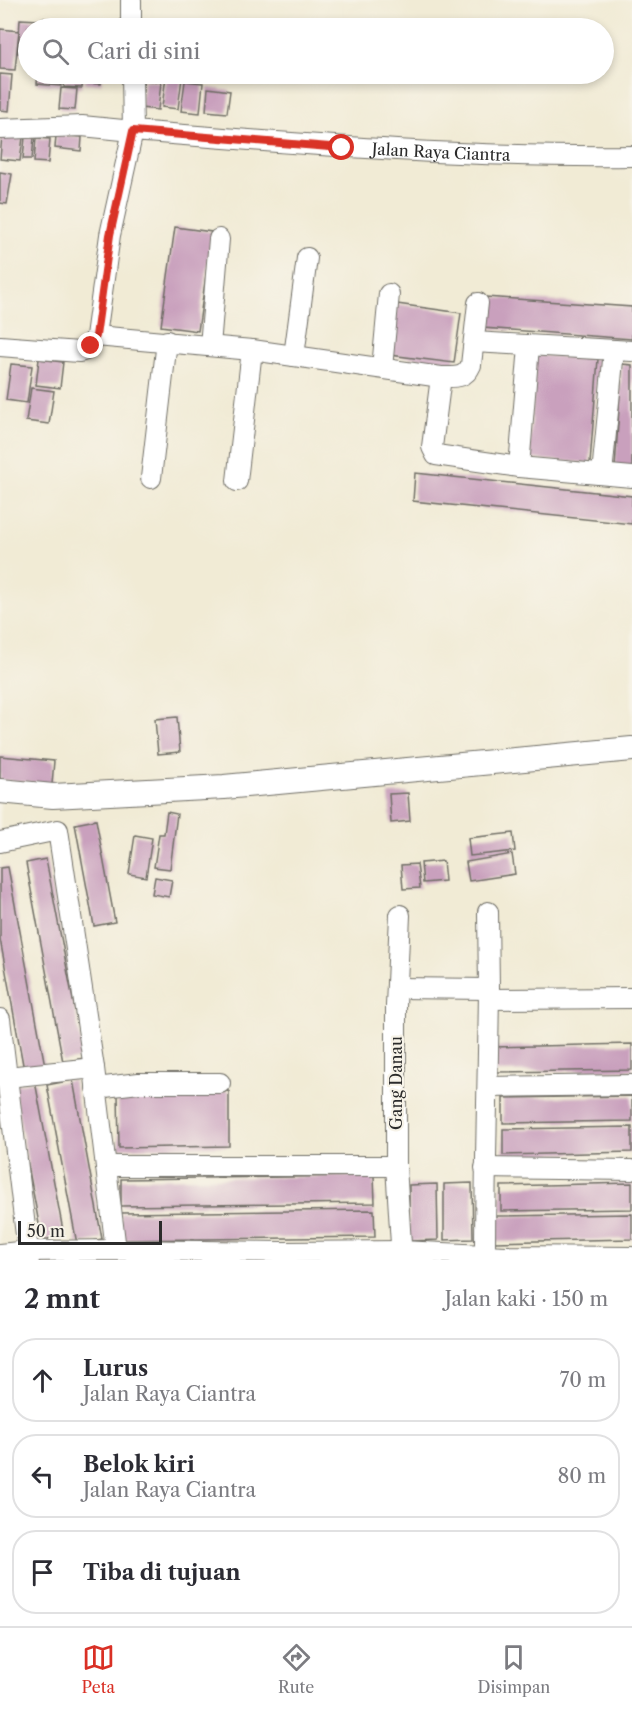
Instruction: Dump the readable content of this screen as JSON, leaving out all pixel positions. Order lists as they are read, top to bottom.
{
  "streets": {
    "street": ["Jalan Raya Ciantra", "Gang Danau"]
  },
  "scale_bar": "50 m",
  "page": {
    "search": "Cari di sini",
    "scale": "50 m",
    "heading": ["2 mnt", "Jalan kaki · 150 m"],
    "list": [
      ["Lurus", "Jalan Raya Ciantra", "70 m"],
      ["Belok kiri", "Jalan Raya Ciantra", "80 m"],
      "Tiba di tujuan"
    ],
    "nav": ["Peta", "Rute", "Disimpan"]
  }
}
